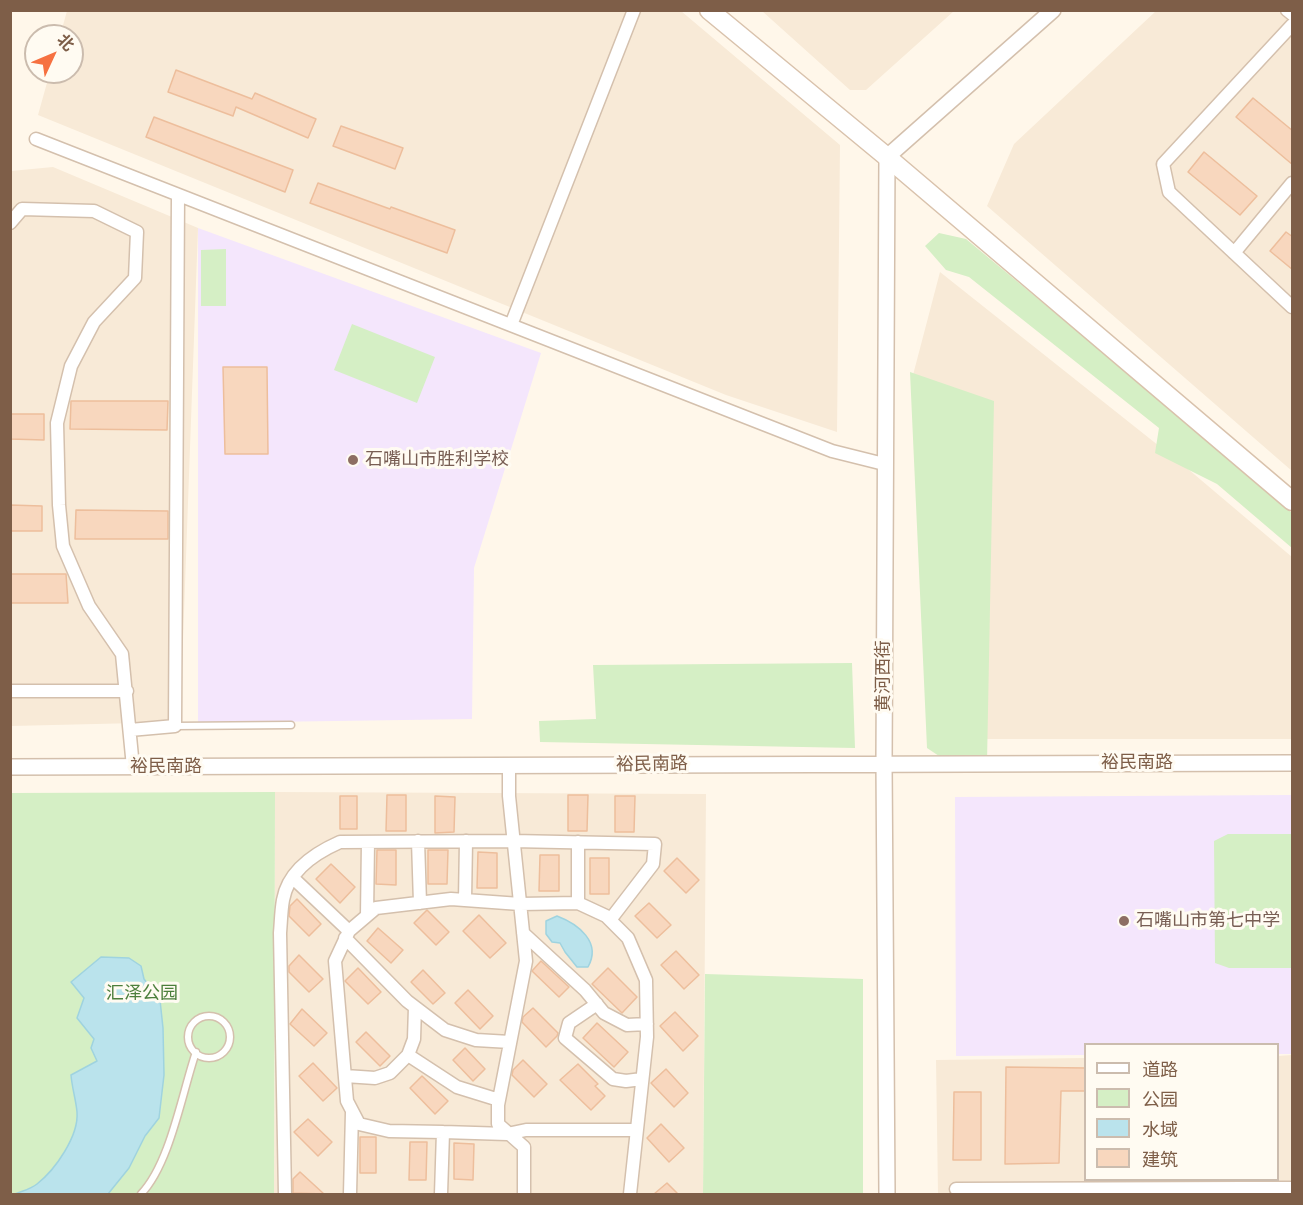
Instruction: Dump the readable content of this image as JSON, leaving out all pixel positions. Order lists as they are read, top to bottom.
{
  "streets": {
    "street": ["黄河西街", "裕民南路"]
  },
  "crossings": [
    ["黄河西街", "裕民南路"]
  ],
  "parks": ["汇泽公园"],
  "places": ["石嘴山市胜利学校", "石嘴山市第七中学"],
  "legend": [
    "道路",
    "公园",
    "水域",
    "建筑"
  ],
  "north": "top right"
}
